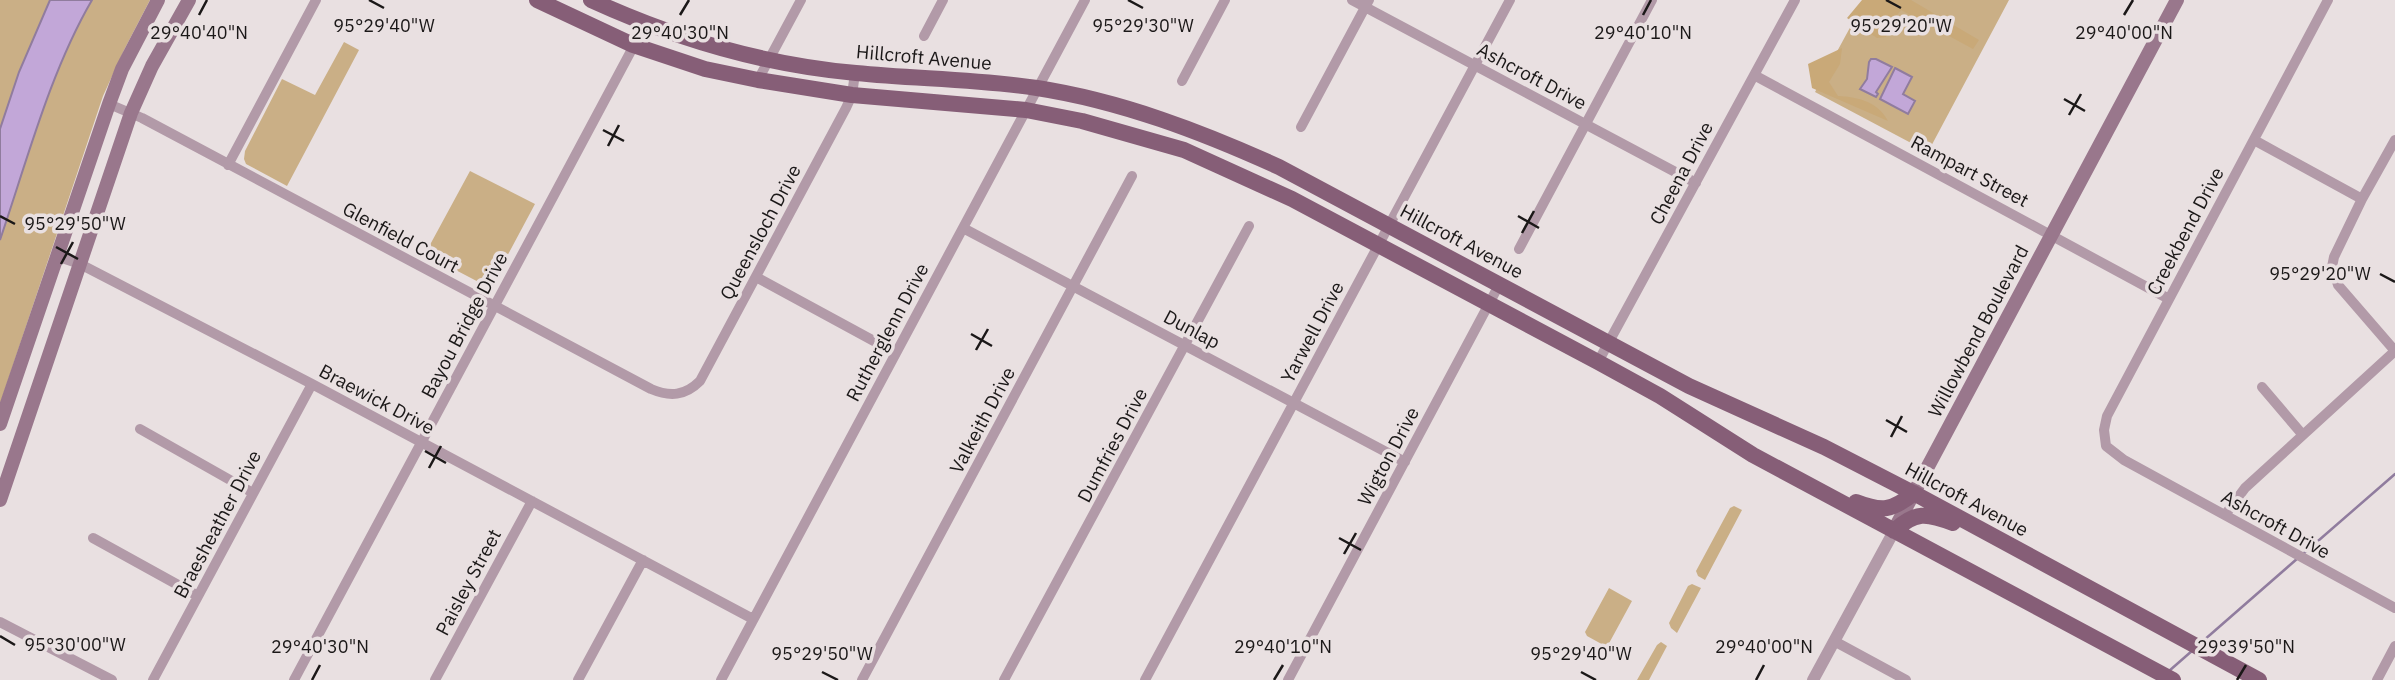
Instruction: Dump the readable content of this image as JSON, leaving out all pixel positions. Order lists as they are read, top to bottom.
{
  "streets": {
    "main road": ["Hillcroft Avenue", "Willowbend Boulevard"],
    "street": [
      "Ashcroft Drive",
      "Rampart Street",
      "Cheena Drive",
      "Creekbend Drive",
      "Queensloch Drive",
      "Glenfield Court",
      "Bayou Bridge Drive",
      "Dunlap",
      "Rutherglenn Drive",
      "Yarwell Drive",
      "Braewick Drive",
      "Valkeith Drive",
      "Dumfries Drive",
      "Wigton Drive",
      "Braesheather Drive",
      "Paisley Street"
    ]
  },
  "crossings": [
    ["Hillcroft Avenue", "Cheena Drive"],
    ["Hillcroft Avenue", "Queensloch Drive"],
    ["Hillcroft Avenue", "Bayou Bridge Drive"],
    ["Hillcroft Avenue", "Willowbend Boulevard"],
    ["Hillcroft Avenue", "Rutherglenn Drive"],
    ["Hillcroft Avenue", "Yarwell Drive"],
    ["Hillcroft Avenue", "Wigton Drive"],
    ["Ashcroft Drive", "Cheena Drive"],
    ["Ashcroft Drive", "Creekbend Drive"],
    ["Ashcroft Drive", "Yarwell Drive"],
    ["Rampart Street", "Cheena Drive"],
    ["Rampart Street", "Creekbend Drive"],
    ["Rampart Street", "Willowbend Boulevard"],
    ["Queensloch Drive", "Glenfield Court"],
    ["Glenfield Court", "Bayou Bridge Drive"],
    ["Bayou Bridge Drive", "Braewick Drive"],
    ["Dunlap", "Rutherglenn Drive"],
    ["Dunlap", "Yarwell Drive"],
    ["Dunlap", "Valkeith Drive"],
    ["Dunlap", "Dumfries Drive"],
    ["Dunlap", "Wigton Drive"],
    ["Rutherglenn Drive", "Braewick Drive"],
    ["Braewick Drive", "Braesheather Drive"],
    ["Braewick Drive", "Paisley Street"]
  ],
  "coordinates": [
    "95°29'20\"W",
    "95°29'40\"W",
    "95°29'30\"W",
    "29°40'40\"N",
    "29°40'30\"N",
    "29°40'10\"N",
    "29°40'00\"N",
    "95°29'50\"W",
    "95°30'00\"W",
    "29°39'50\"N"
  ]
}
